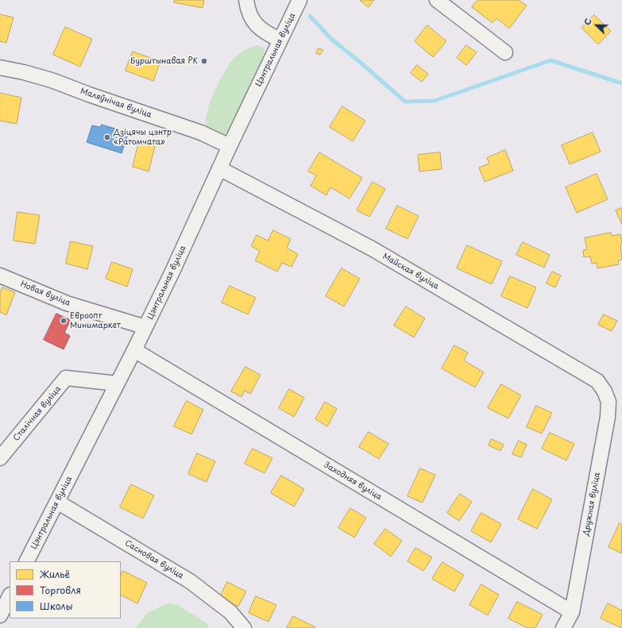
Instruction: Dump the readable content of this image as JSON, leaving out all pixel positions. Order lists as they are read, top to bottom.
{
  "streets": {
    "street": [
      "Цэнтральная вуліца",
      "Маляўнічая вуліца",
      "Майская вуліца",
      "Новая вуліца",
      "Сталічная вуліца",
      "Заходняя вуліца",
      "Дружная вуліца",
      "Сасновая вуліца"
    ]
  },
  "crossings": [
    ["Цэнтральная вуліца", "Маляўнічая вуліца"],
    ["Цэнтральная вуліца", "Майская вуліца"],
    ["Цэнтральная вуліца", "Новая вуліца"],
    ["Цэнтральная вуліца", "Сталічная вуліца"],
    ["Цэнтральная вуліца", "Заходняя вуліца"],
    ["Цэнтральная вуліца", "Сасновая вуліца"],
    ["Майская вуліца", "Дружная вуліца"],
    ["Заходняя вуліца", "Дружная вуліца"]
  ],
  "places": ["Бурштынавая РК", "Дзіцячы цэнтр «Ратомчата»", "Евроопт Минимаркет"],
  "legend": ["Жильё", "Торговля", "Школы"],
  "north": "top left"
}
